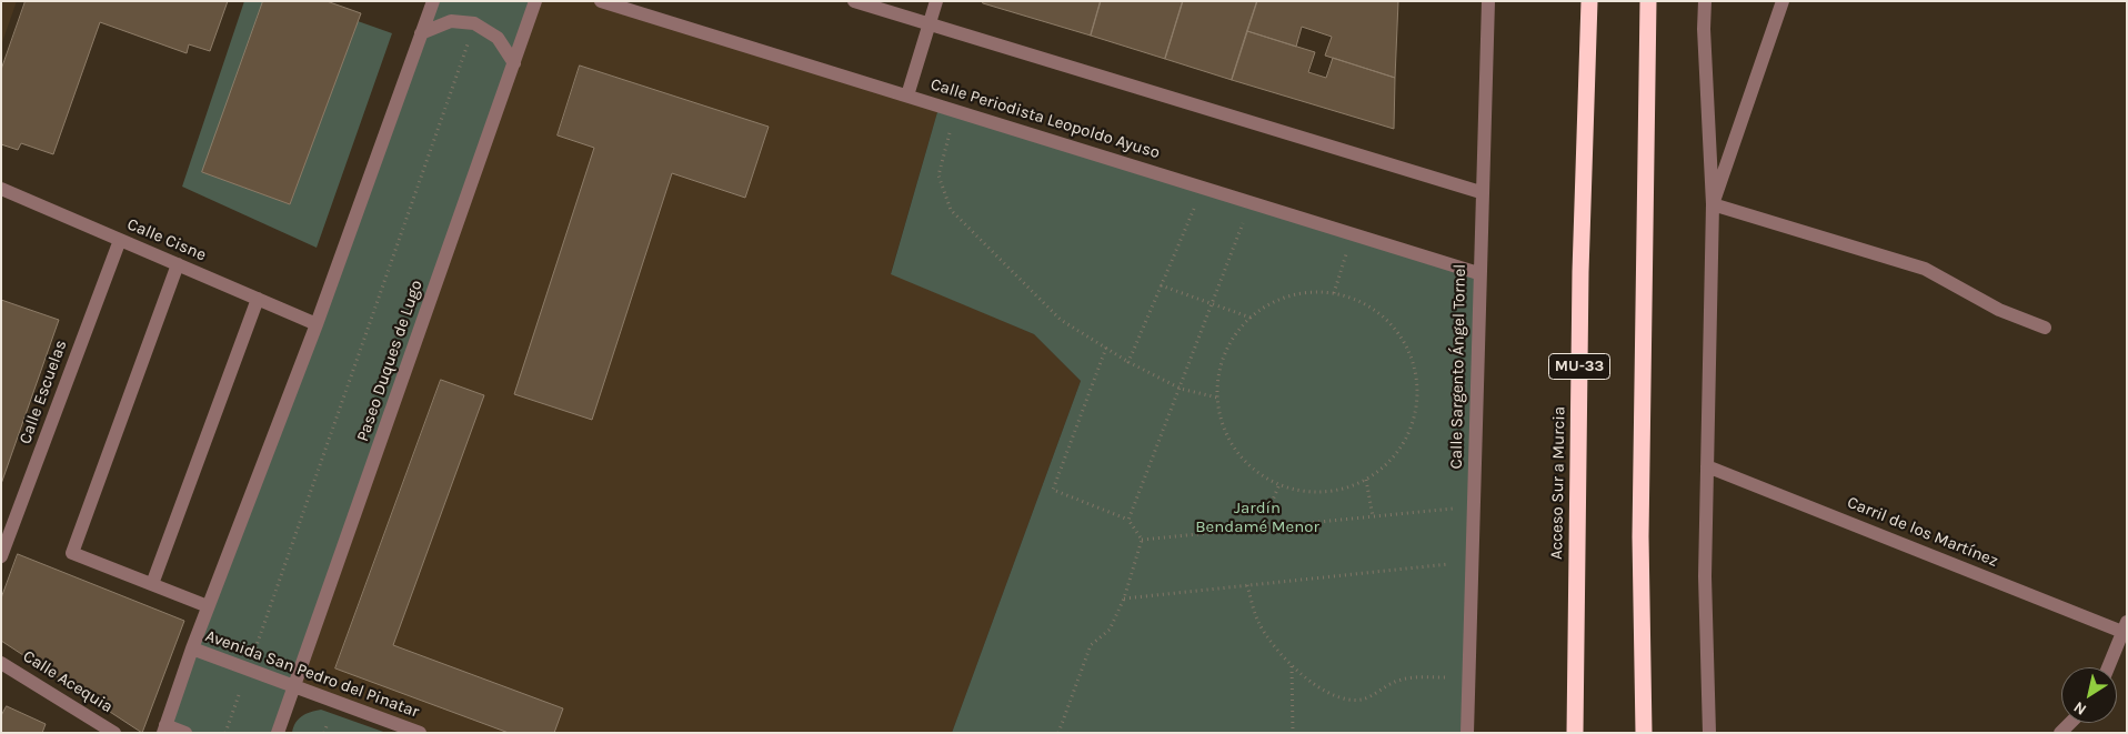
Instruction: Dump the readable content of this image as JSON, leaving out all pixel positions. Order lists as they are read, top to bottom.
{
  "streets": {
    "highway": ["MU-33", "Acceso Sur a Murcia"],
    "street": [
      "Calle Periodista Leopoldo Ayuso",
      "Calle Cisne",
      "Paseo Duques de Lugo",
      "Calle Sargento Ángel Tornel",
      "Calle Escuelas",
      "Carril de los Martínez",
      "Avenida San Pedro del Pinatar",
      "Calle Acequia"
    ]
  },
  "crossings": [
    ["Calle Periodista Leopoldo Ayuso", "Calle Sargento Ángel Tornel"],
    ["Calle Cisne", "Calle Escuelas"],
    ["Paseo Duques de Lugo", "Avenida San Pedro del Pinatar"]
  ],
  "parks": ["Jardín Bendamé Menor"],
  "north": "bottom left"
}
